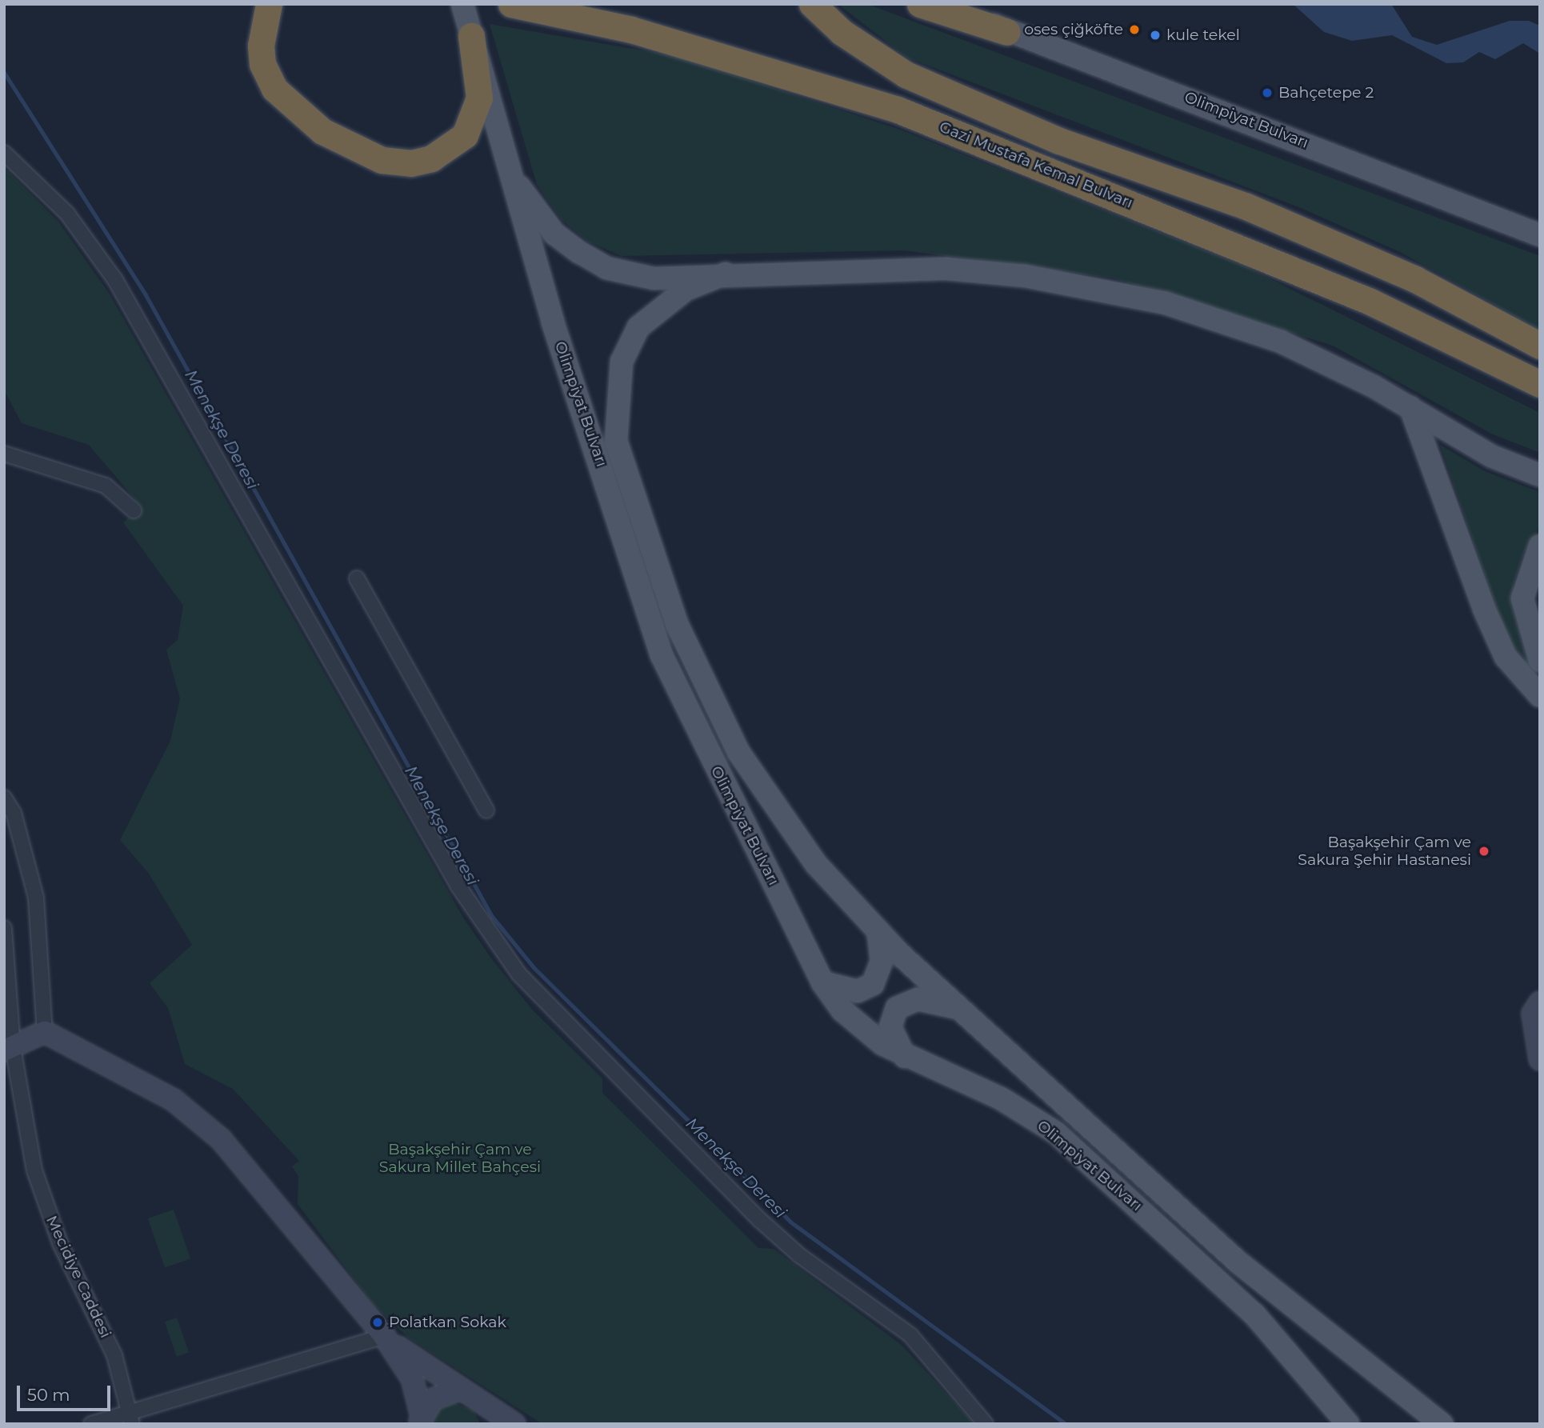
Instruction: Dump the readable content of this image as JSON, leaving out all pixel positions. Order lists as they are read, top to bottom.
{
  "streets": {
    "highway": ["Gazi Mustafa Kemal Bulvarı"],
    "main road": ["Olimpiyat Bulvarı"],
    "street": ["Mecidiye Caddesi"]
  },
  "water": ["Menekşe Deresi"],
  "parks": ["Başakşehir Çam ve Sakura Millet Bahçesi"],
  "places": [
    "oses çiğköfte",
    "kule tekel",
    "Bahçetepe 2",
    "Başakşehir Çam ve Sakura Şehir Hastanesi",
    "Polatkan Sokak"
  ],
  "scale_bar": "50 m"
}
